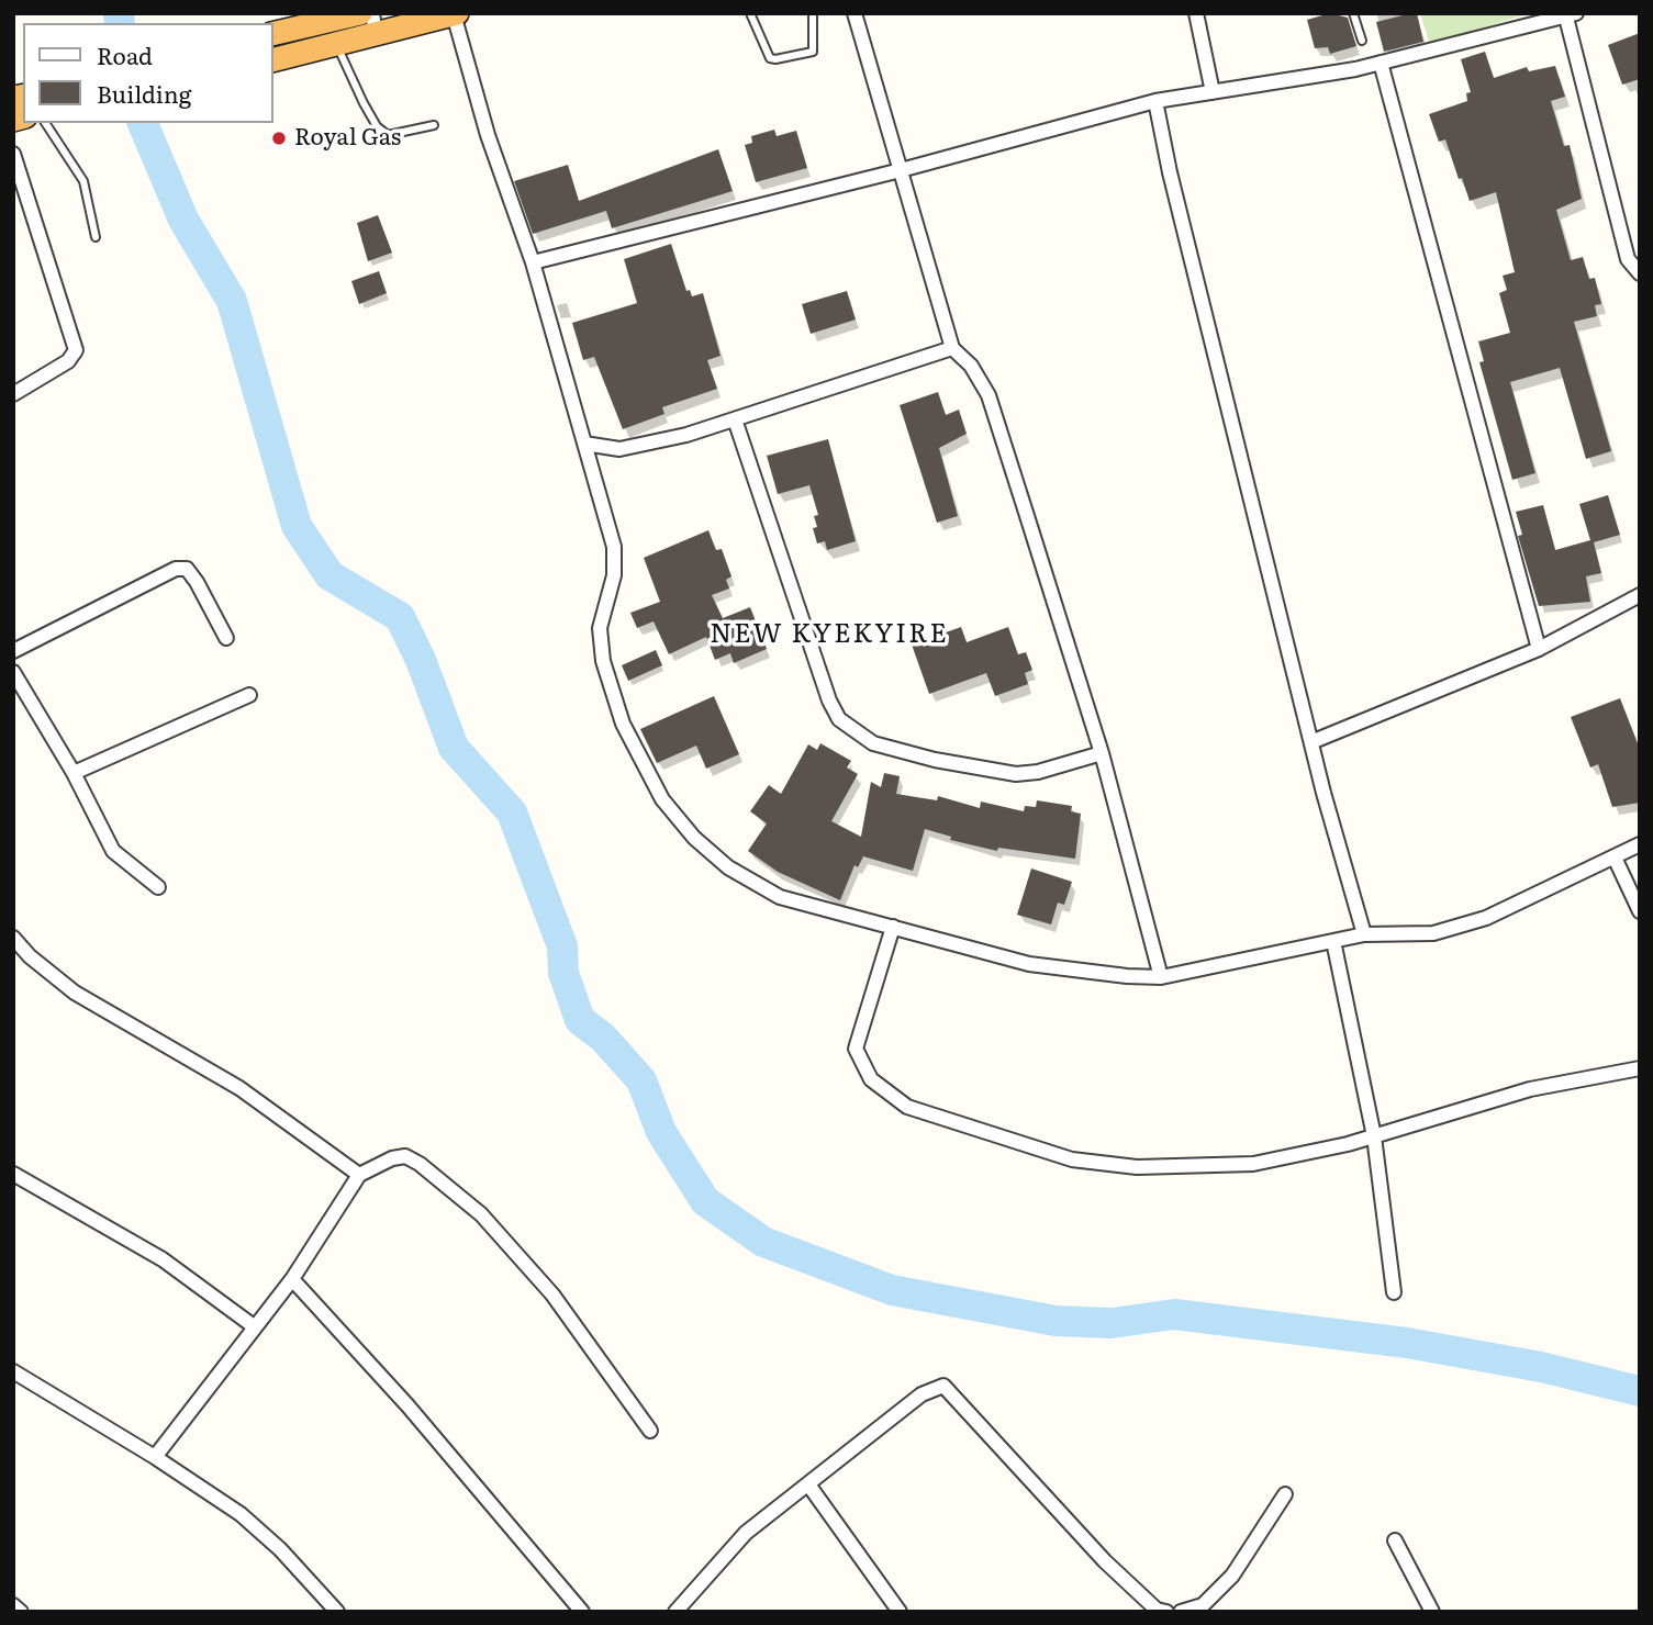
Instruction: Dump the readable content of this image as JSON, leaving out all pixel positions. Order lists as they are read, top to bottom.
{
  "districts": ["NEW KYEKYIRE"],
  "places": ["Royal Gas"],
  "legend": ["Road", "Building"]
}
